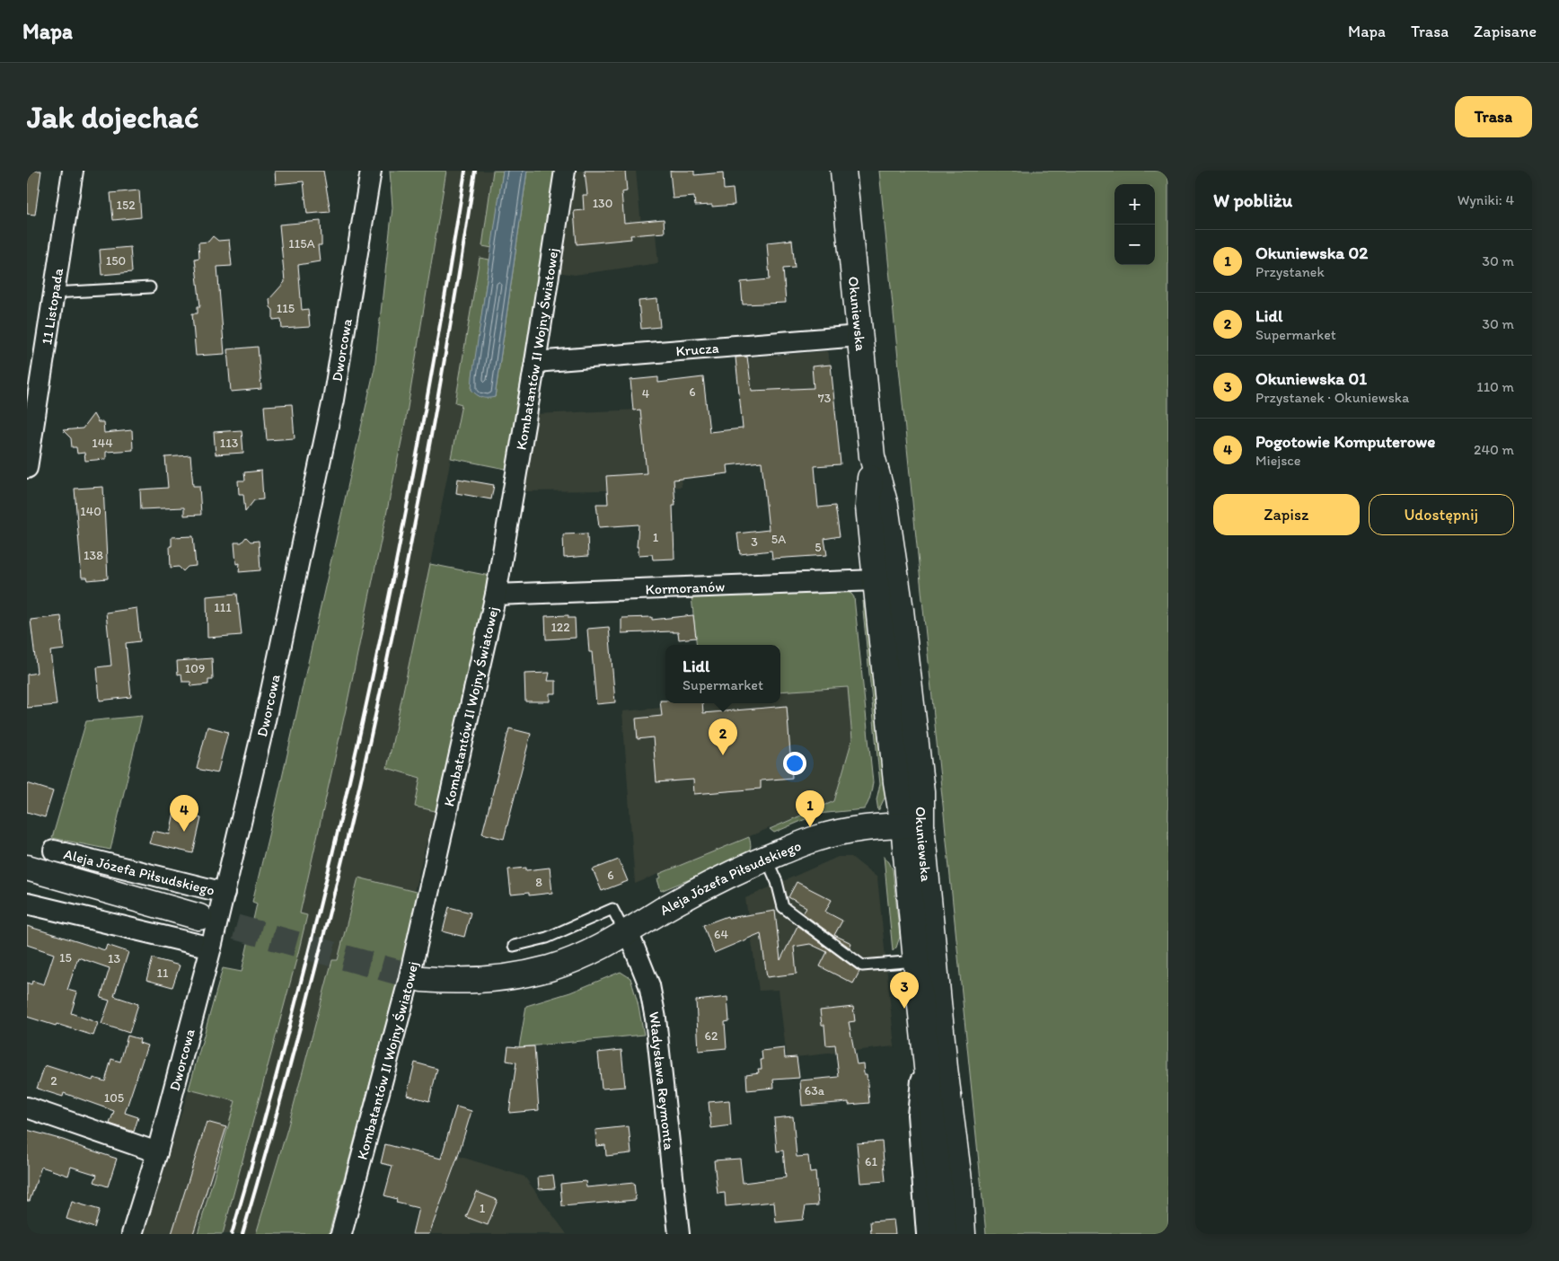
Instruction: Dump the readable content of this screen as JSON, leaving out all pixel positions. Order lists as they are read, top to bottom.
{
  "streets": {
    "main road": ["Okuniewska", "Aleja Józefa Piłsudskiego"],
    "street": [
      "11 Listopada",
      "Kombatantów II Wojny Światowej",
      "Krucza",
      "Dworcowa",
      "Kormoranów",
      "Władysława Reymonta"
    ]
  },
  "crossings": [
    ["Okuniewska", "Krucza"],
    ["Okuniewska", "Kormoranów"],
    ["Okuniewska", "Aleja Józefa Piłsudskiego"],
    ["Kombatantów II Wojny Światowej", "Krucza"],
    ["Kombatantów II Wojny Światowej", "Kormoranów"],
    ["Dworcowa", "Aleja Józefa Piłsudskiego"],
    ["Aleja Józefa Piłsudskiego", "Władysława Reymonta"]
  ],
  "house_numbers": [
    "130",
    "152",
    "115A",
    "150",
    "115",
    "6",
    "4",
    "73",
    "144",
    "113",
    "140",
    "1",
    "5A",
    "3",
    "5",
    "138",
    "111",
    "122",
    "109",
    "6",
    "8",
    "64",
    "15",
    "13",
    "11",
    "62",
    "2",
    "63a",
    "105",
    "61",
    "1"
  ],
  "page": {
    "header": "Mapa",
    "nav": ["Mapa", "Trasa", "Zapisane"],
    "buttons": [
      "Trasa",
      ["Zapisz", "Udostępnij"]
    ],
    "title": "Jak dojechać",
    "heading": ["W pobliżu", "Wyniki: 4"],
    "map_buttons": ["+", "−"],
    "list": [
      {
        "mark": "1",
        "name": "Okuniewska 02",
        "note": "Przystanek",
        "value": "30 m"
      },
      {
        "mark": "2",
        "name": "Lidl",
        "note": "Supermarket",
        "value": "30 m"
      },
      {
        "mark": "3",
        "name": "Okuniewska 01",
        "note": "Przystanek · Okuniewska",
        "value": "110 m"
      },
      {
        "mark": "4",
        "name": "Pogotowie Komputerowe",
        "note": "Miejsce",
        "value": "240 m"
      }
    ],
    "popup": ["Lidl", "Supermarket"],
    "pins": [
      "2",
      "1",
      "4",
      "3"
    ]
  }
}
